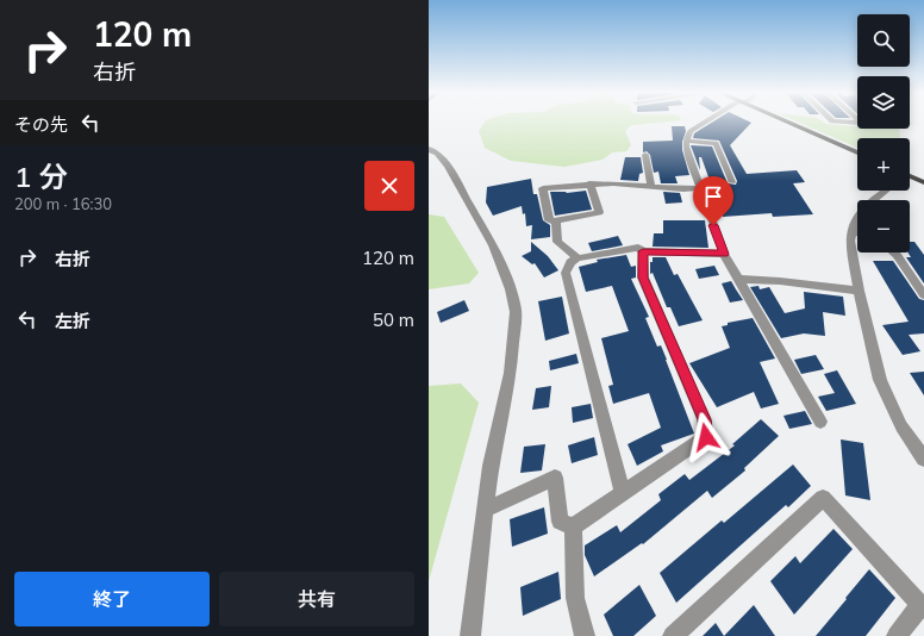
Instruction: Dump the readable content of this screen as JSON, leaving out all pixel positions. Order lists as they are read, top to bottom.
{
  "page": {
    "turn": ["120 m", "右折"],
    "map_buttons": ["+", "−"],
    "then": "その先",
    "heading": ["1 分", "200 m · 16:30"],
    "list": [
      {
        "name": "右折",
        "value": "120 m"
      },
      {
        "name": "左折",
        "value": "50 m"
      }
    ],
    "buttons": ["終了", "共有"]
  }
}
